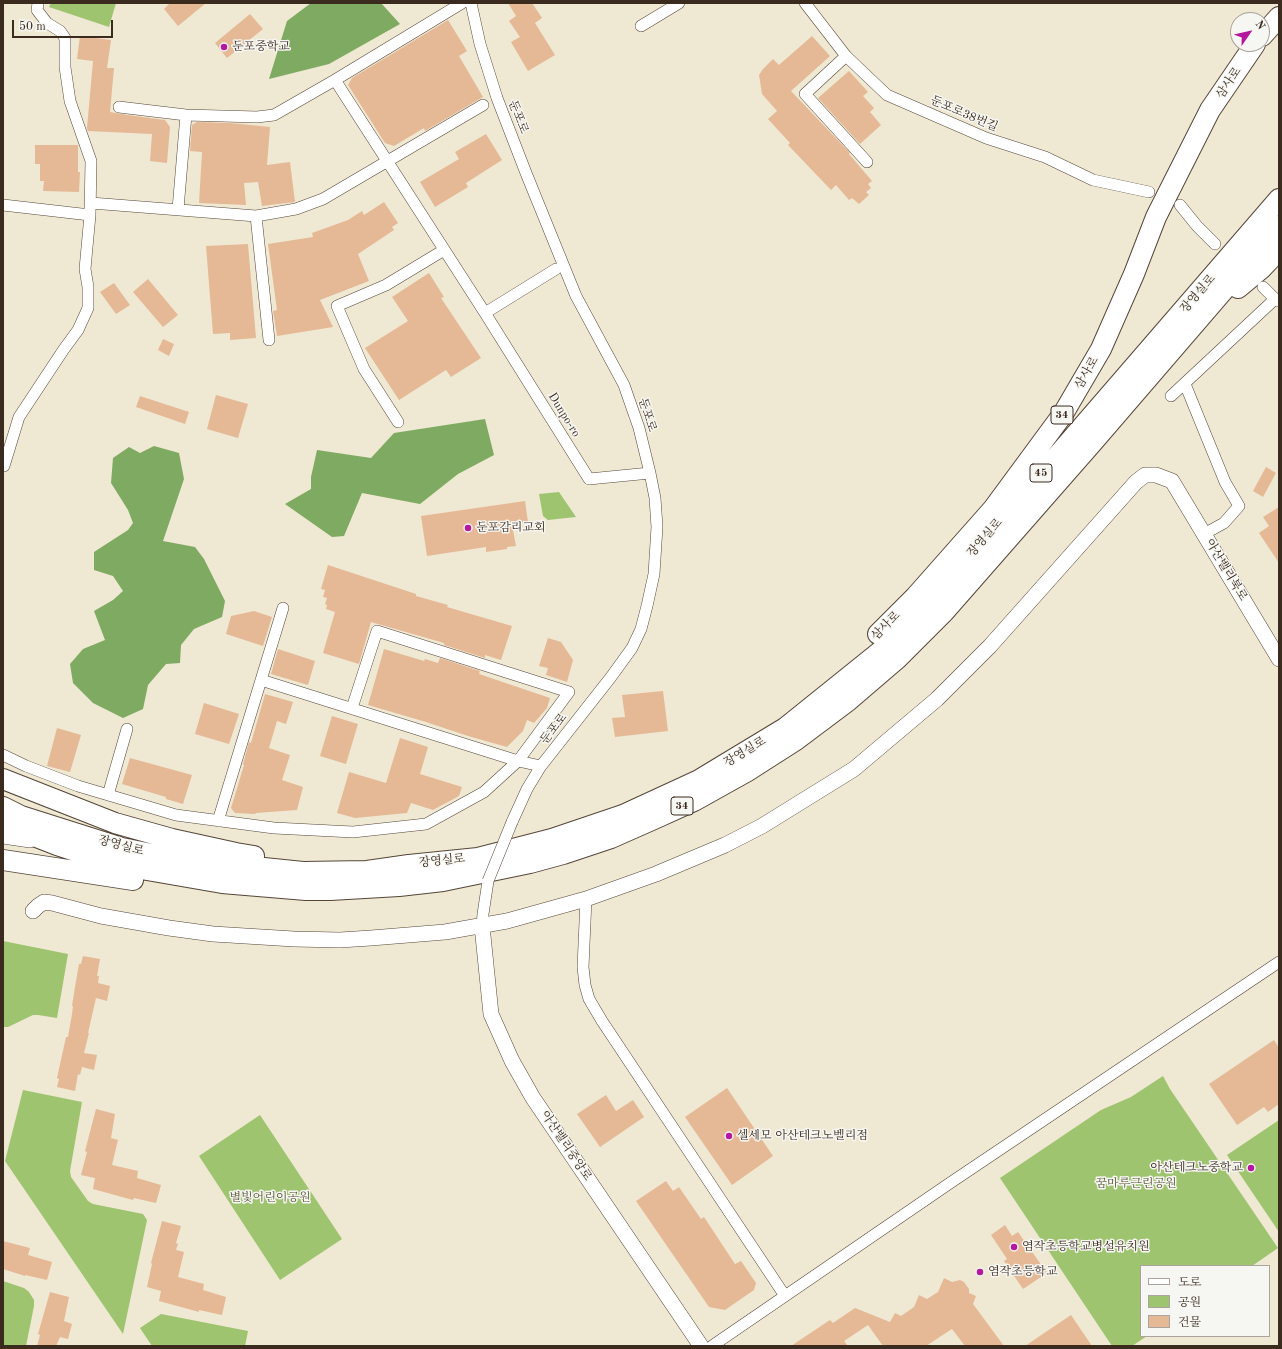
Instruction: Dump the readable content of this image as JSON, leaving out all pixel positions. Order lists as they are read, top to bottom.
{
  "streets": {
    "highway": [
      "삼사로",
      "장영실로",
      "34",
      "45"
    ],
    "street": [
      "둔포로38번길",
      "둔포로",
      "Dunpo-ro",
      "아산밸리북로",
      "아산밸리중앙로"
    ]
  },
  "crossings": [
    ["삼사로", "장영실로"],
    ["둔포로", "Dunpo-ro"],
    ["둔포로", "아산밸리중앙로"],
    ["장영실로", "34"]
  ],
  "parks": ["꿈마루근린공원", "별빛어린이공원"],
  "places": [
    "둔포중학교",
    "둔포감리교회",
    "셀세모 아산테크노벨리점",
    "아산테크노중학교",
    "염작초등학교병설유치원",
    "염작초등학교"
  ],
  "legend": ["도로", "공원", "건물"],
  "scale_bar": "50 m",
  "north": "top right"
}
